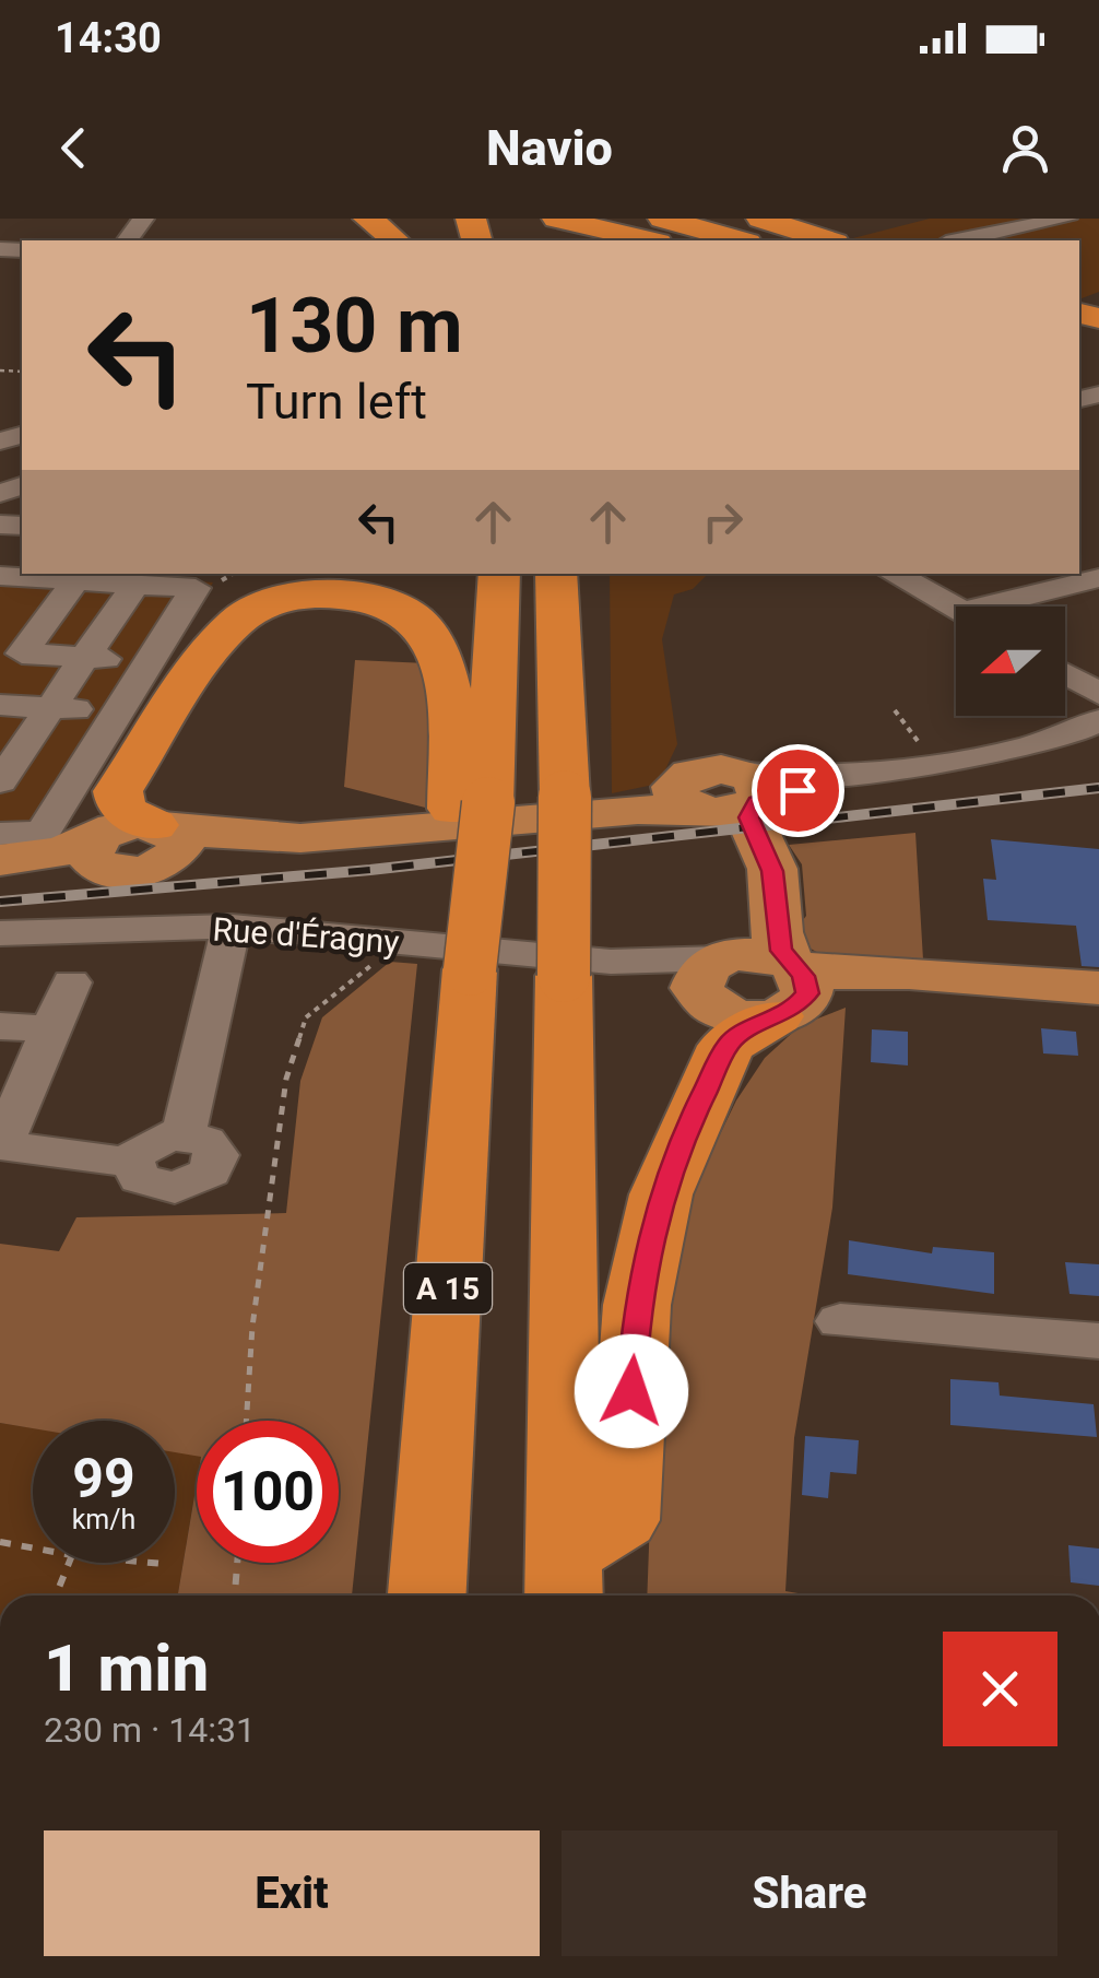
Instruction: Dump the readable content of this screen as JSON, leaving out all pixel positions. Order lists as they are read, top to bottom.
{
  "streets": {
    "highway": ["A 15"],
    "street": ["Rue d'Éragny"]
  },
  "north": "left",
  "page": {
    "status": "14:30",
    "header": "Navio",
    "turn": ["130 m", "Turn left"],
    "speed": "99 km/h",
    "limit": "100",
    "heading": ["1 min", "230 m · 14:31"],
    "buttons": ["Exit", "Share"]
  }
}
